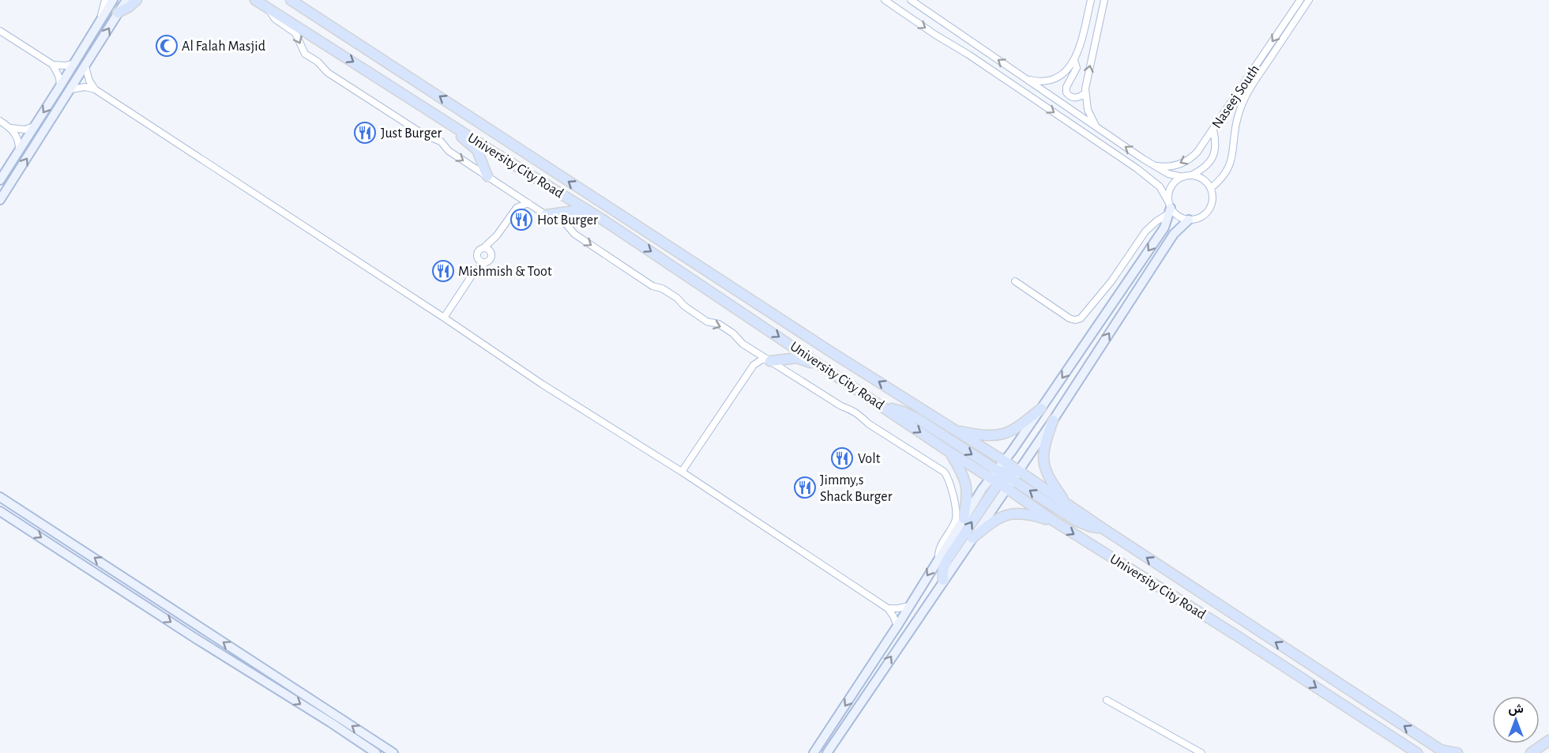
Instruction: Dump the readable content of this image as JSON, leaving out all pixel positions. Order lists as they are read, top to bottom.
{
  "streets": {
    "main road": ["University City Road"],
    "street": ["Naseej South"]
  },
  "places": {
    "mosque": ["Al Falah Masjid"],
    "restaurant": [
      "Just Burger",
      "Hot Burger",
      "Mishmish & Toot",
      "Volt",
      "Jimmy,s Shack Burger"
    ]
  },
  "north": "top"
}
